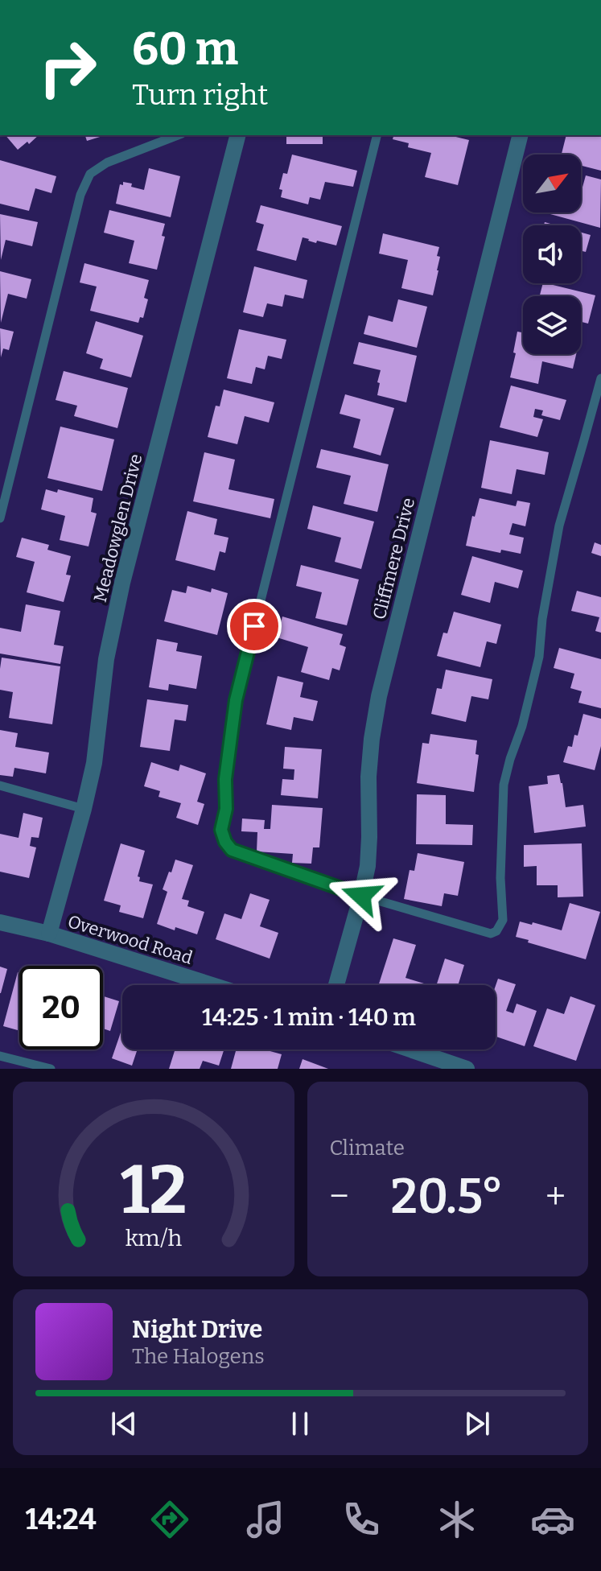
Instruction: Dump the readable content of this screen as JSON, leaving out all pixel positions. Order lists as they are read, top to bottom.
{
  "streets": {
    "street": ["Meadowglen Drive", "Cliffmere Drive", "Overwood Road"]
  },
  "crossings": [
    ["Meadowglen Drive", "Overwood Road"]
  ],
  "north": "top right",
  "page": {
    "turn": ["60 m", "Turn right"],
    "limit": "20",
    "trip": "14:25 · 1 min · 140 m",
    "tile": "Climate",
    "heat": ["−", "20.5°", "+"],
    "song": ["Night Drive", "The Halogens"],
    "tabs": "14:24",
    "gauge": ["12", "km/h"]
  }
}
